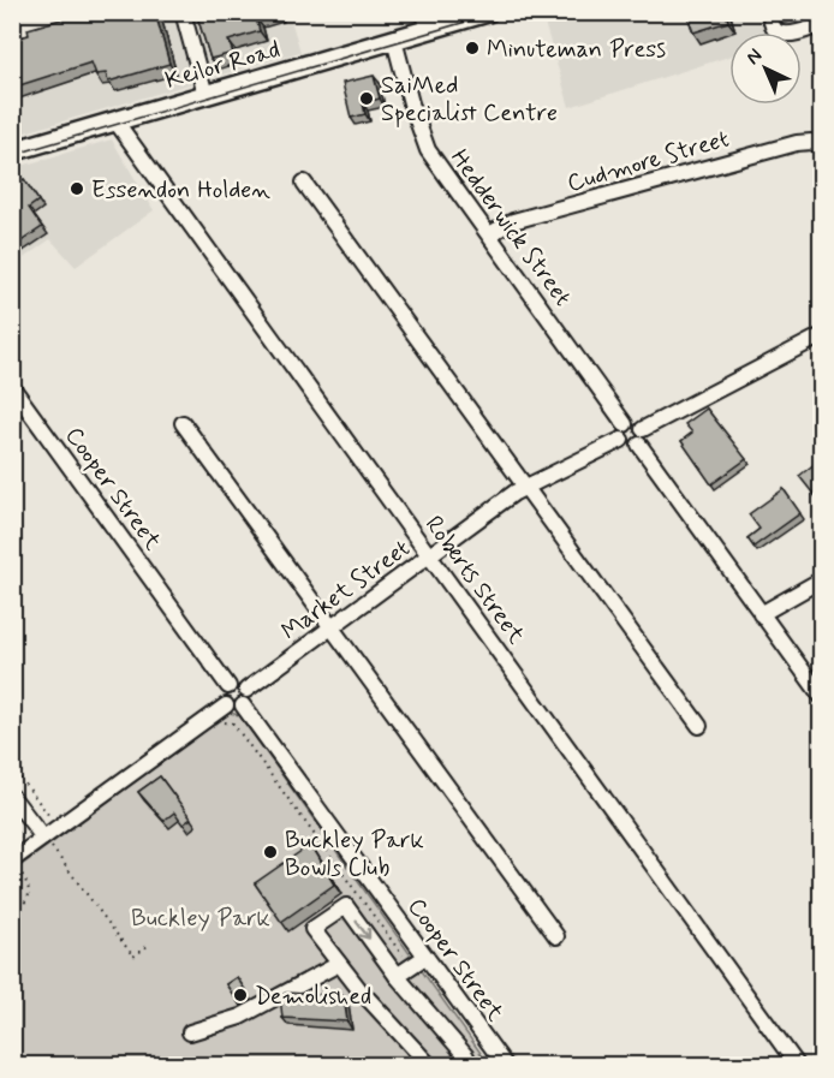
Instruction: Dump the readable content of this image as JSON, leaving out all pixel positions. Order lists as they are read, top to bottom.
{
  "streets": {
    "main road": ["Keilor Road"],
    "street": [
      "Cudmore Street",
      "Hedderwick Street",
      "Cooper Street",
      "Roberts Street",
      "Market Street"
    ]
  },
  "crossings": [
    ["Keilor Road", "Hedderwick Street"],
    ["Keilor Road", "Roberts Street"],
    ["Cudmore Street", "Hedderwick Street"],
    ["Hedderwick Street", "Market Street"],
    ["Cooper Street", "Market Street"],
    ["Roberts Street", "Market Street"]
  ],
  "parks": ["Buckley Park"],
  "places": [
    "Minuteman Press",
    "SaiMed Specialist Centre",
    "Essendon Holden",
    "Buckley Park Bowls Club",
    "Demolished"
  ],
  "north": "top left"
}
